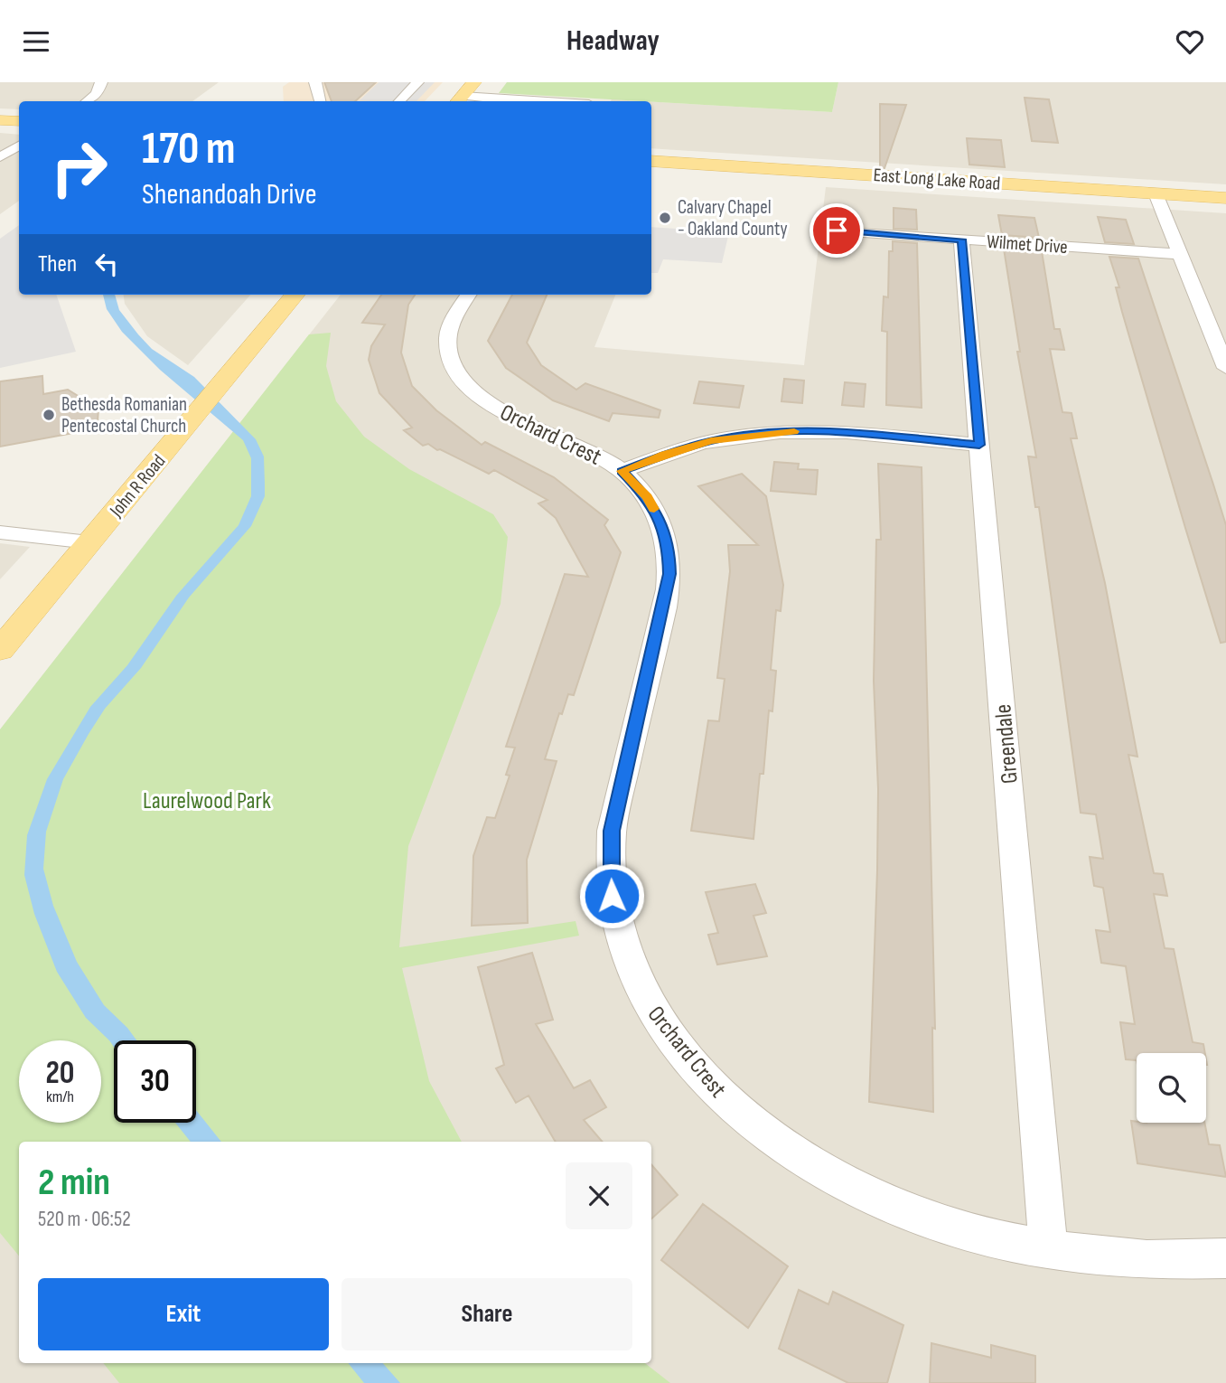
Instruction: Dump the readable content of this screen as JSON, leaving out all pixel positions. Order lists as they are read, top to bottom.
{
  "streets": {
    "main road": ["East Long Lake Road", "John R Road"],
    "street": ["Wilmet Drive", "Orchard Crest", "Greendale"]
  },
  "crossings": [
    ["Wilmet Drive", "Greendale"],
    ["Orchard Crest", "Greendale"]
  ],
  "parks": ["Laurelwood Park"],
  "places": ["Calvary Chapel - Oakland County", "Bethesda Romanian Pentecostal Church"],
  "page": {
    "header": "Headway",
    "turn": ["170 m", "Shenandoah Drive"],
    "then": "Then",
    "speed": "20 km/h",
    "limit": "30",
    "heading": ["2 min", "520 m · 06:52"],
    "buttons": ["Exit", "Share"]
  }
}
